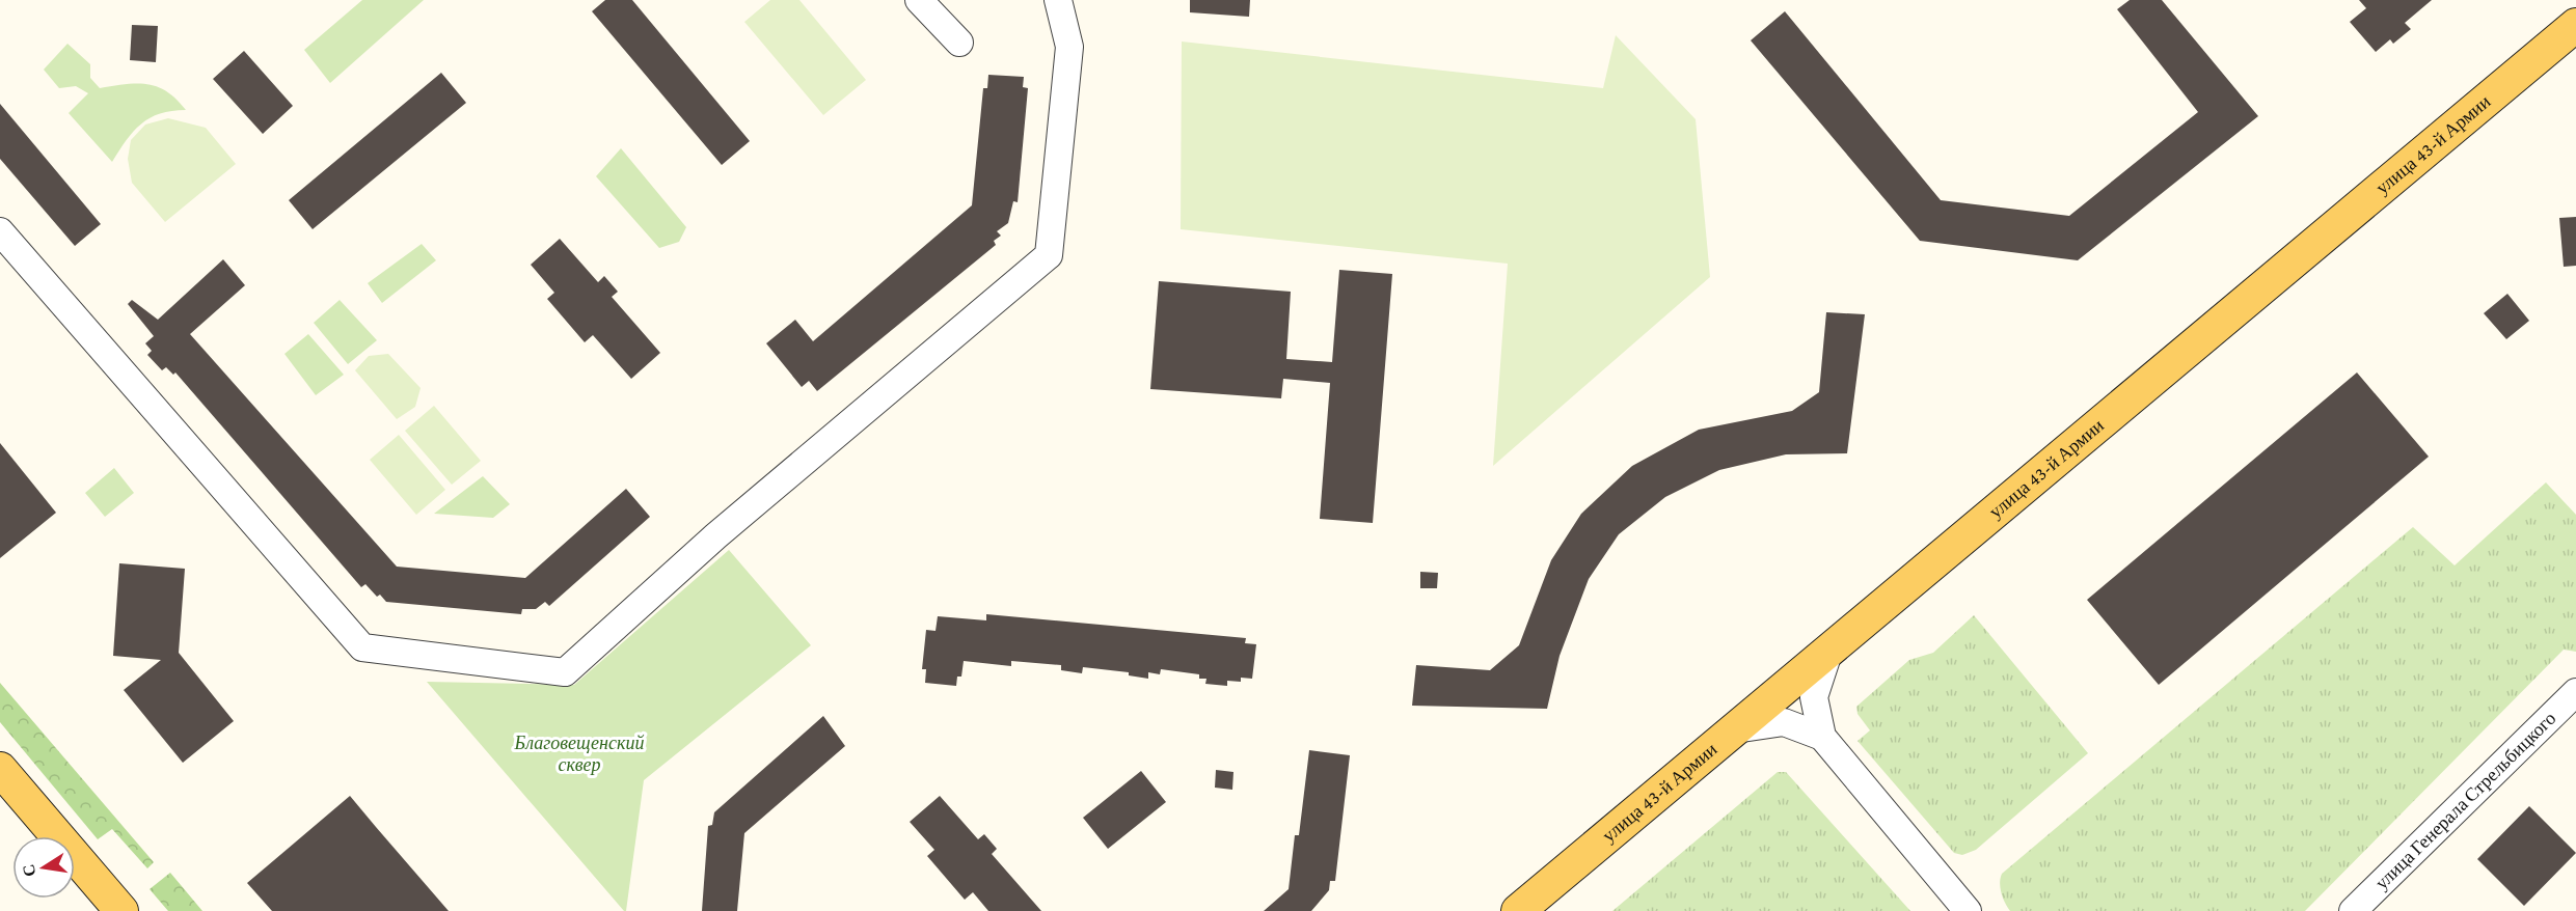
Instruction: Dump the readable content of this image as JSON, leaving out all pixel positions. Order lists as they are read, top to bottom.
{
  "streets": {
    "main road": ["улица 43-й Армии"],
    "street": ["улица Генерала Стрельбицкого"]
  },
  "parks": ["Благовещенский сквер"],
  "north": "left"
}
